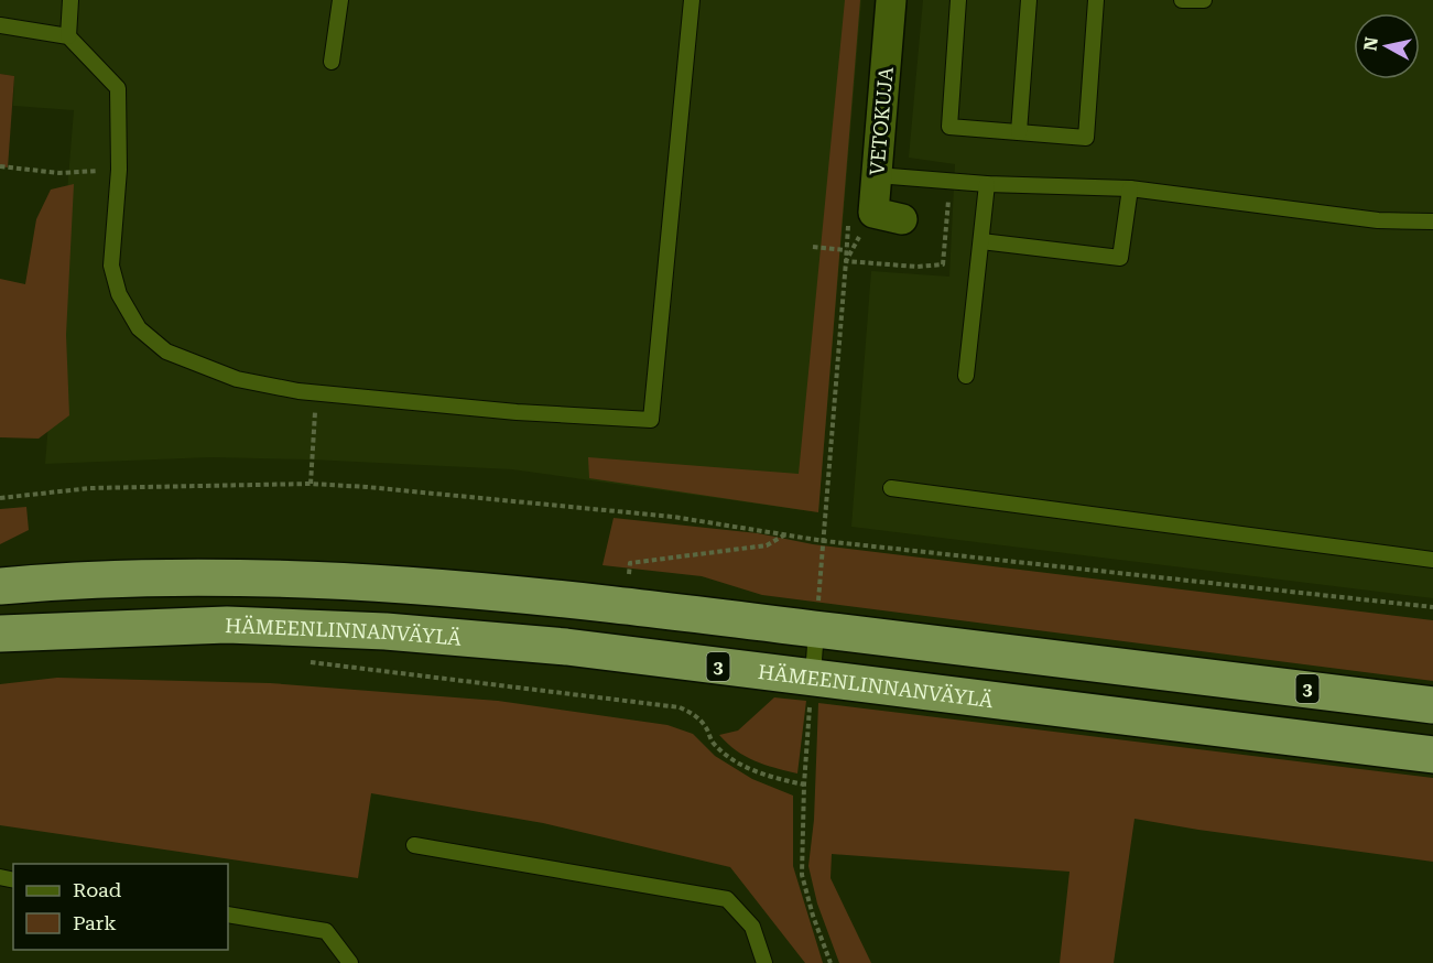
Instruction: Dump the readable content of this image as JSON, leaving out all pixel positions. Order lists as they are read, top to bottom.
{
  "streets": {
    "highway": ["HÄMEENLINNANVÄYLÄ", "3"],
    "street": ["VETOKUJA"]
  },
  "legend": ["Road", "Park"],
  "north": "left"
}
